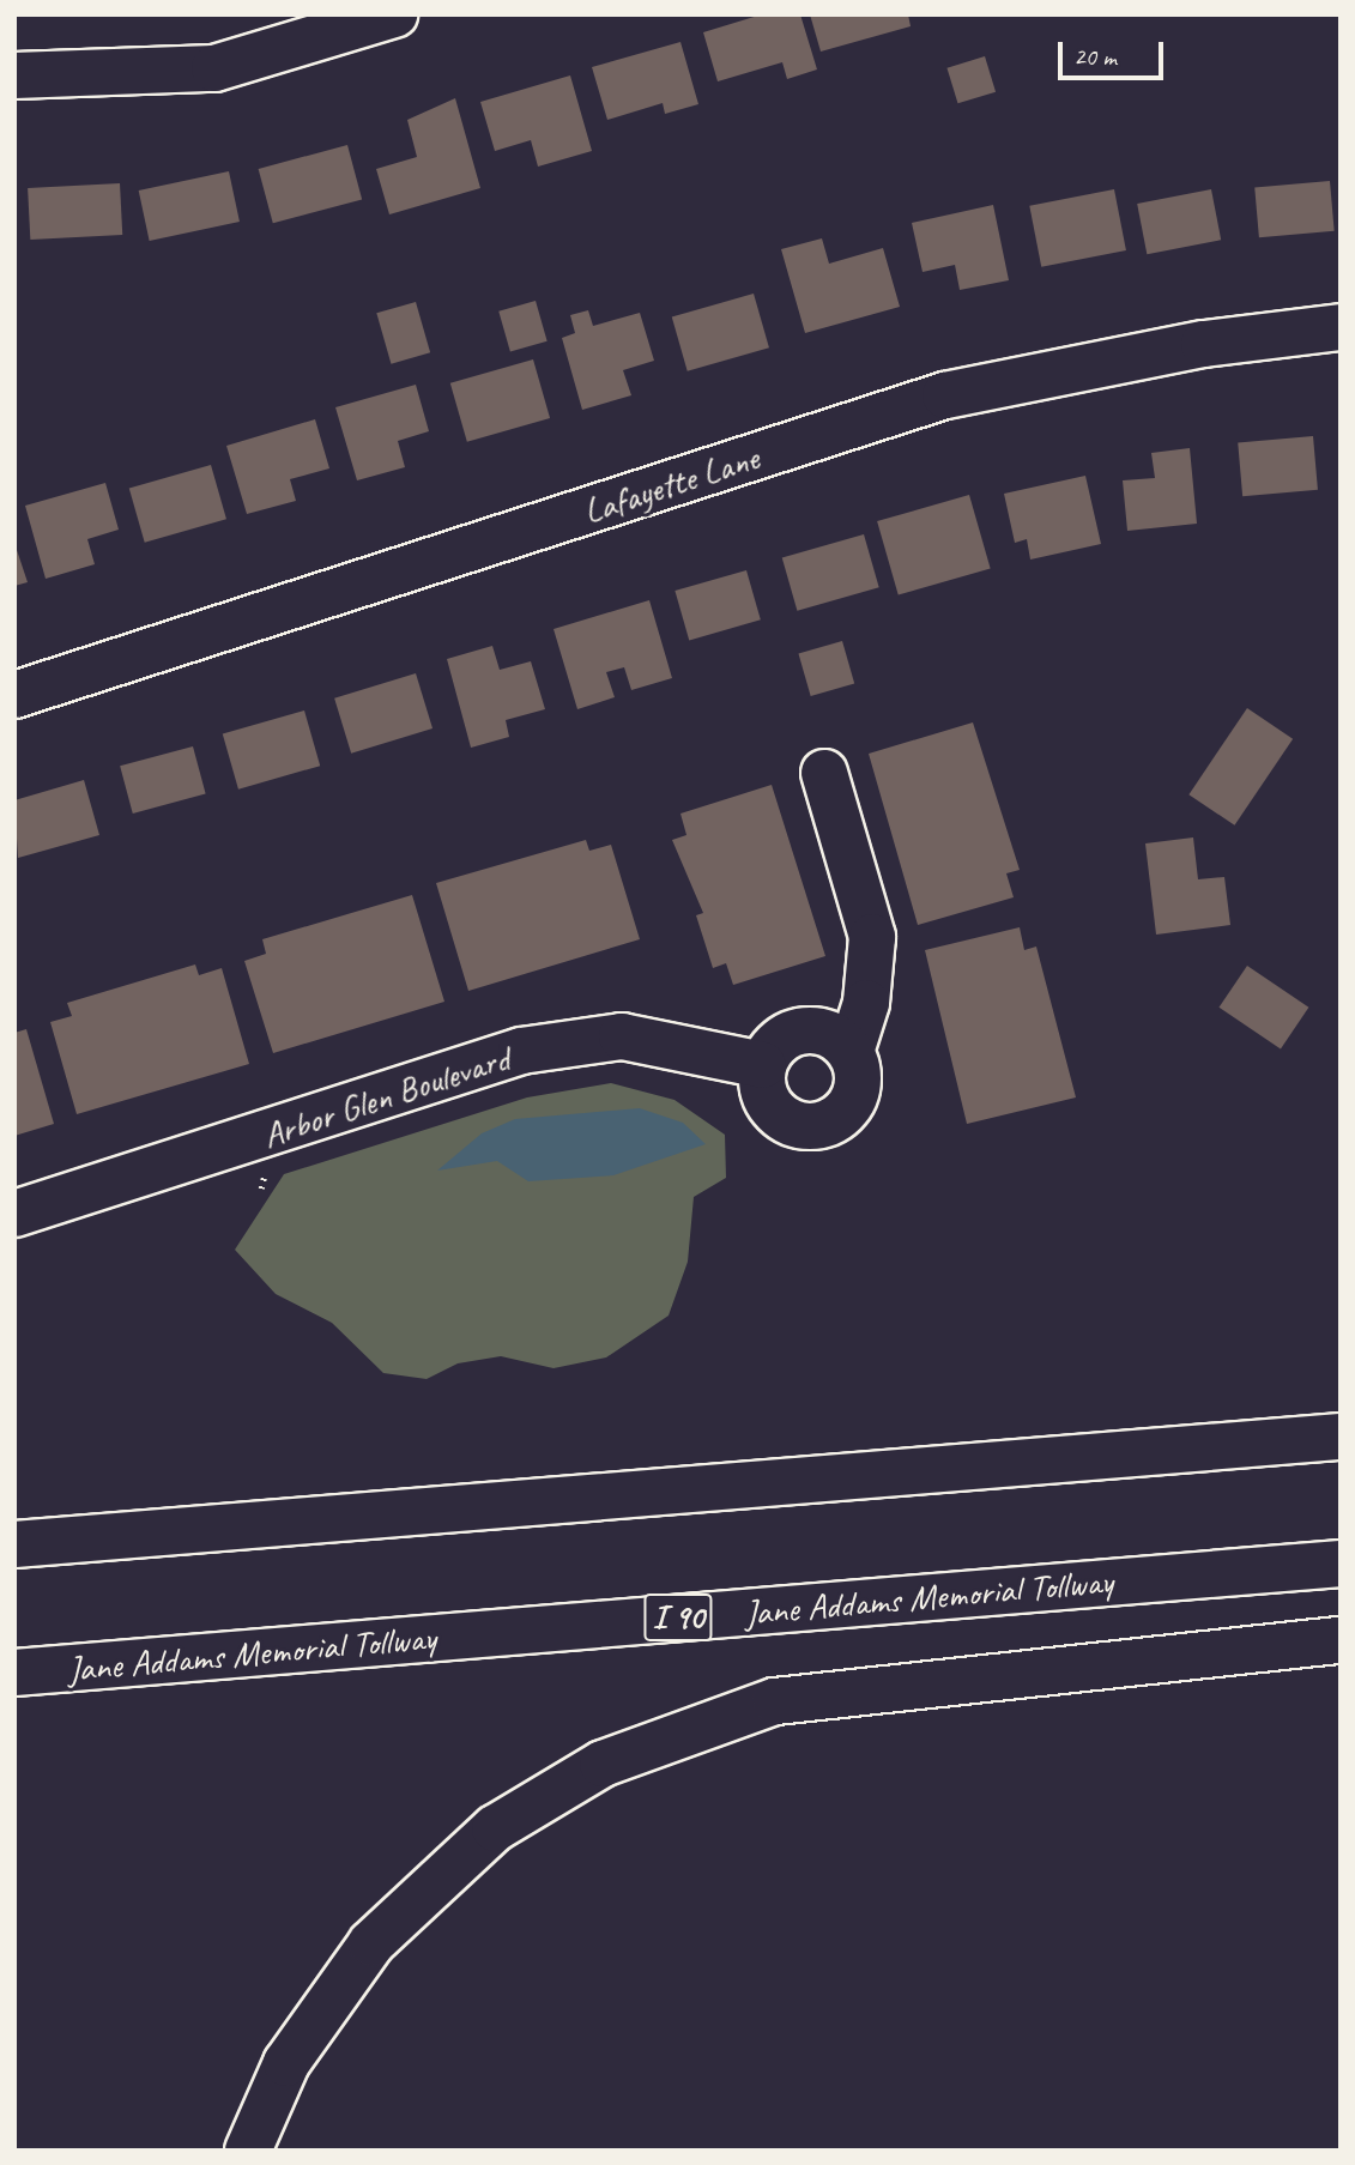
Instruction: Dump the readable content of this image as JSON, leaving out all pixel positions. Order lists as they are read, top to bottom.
{
  "streets": {
    "main road": [
      "Lafayette Lane",
      "Arbor Glen Boulevard",
      "Jane Addams Memorial Tollway",
      "I 90"
    ]
  },
  "scale_bar": "20 m"
}
